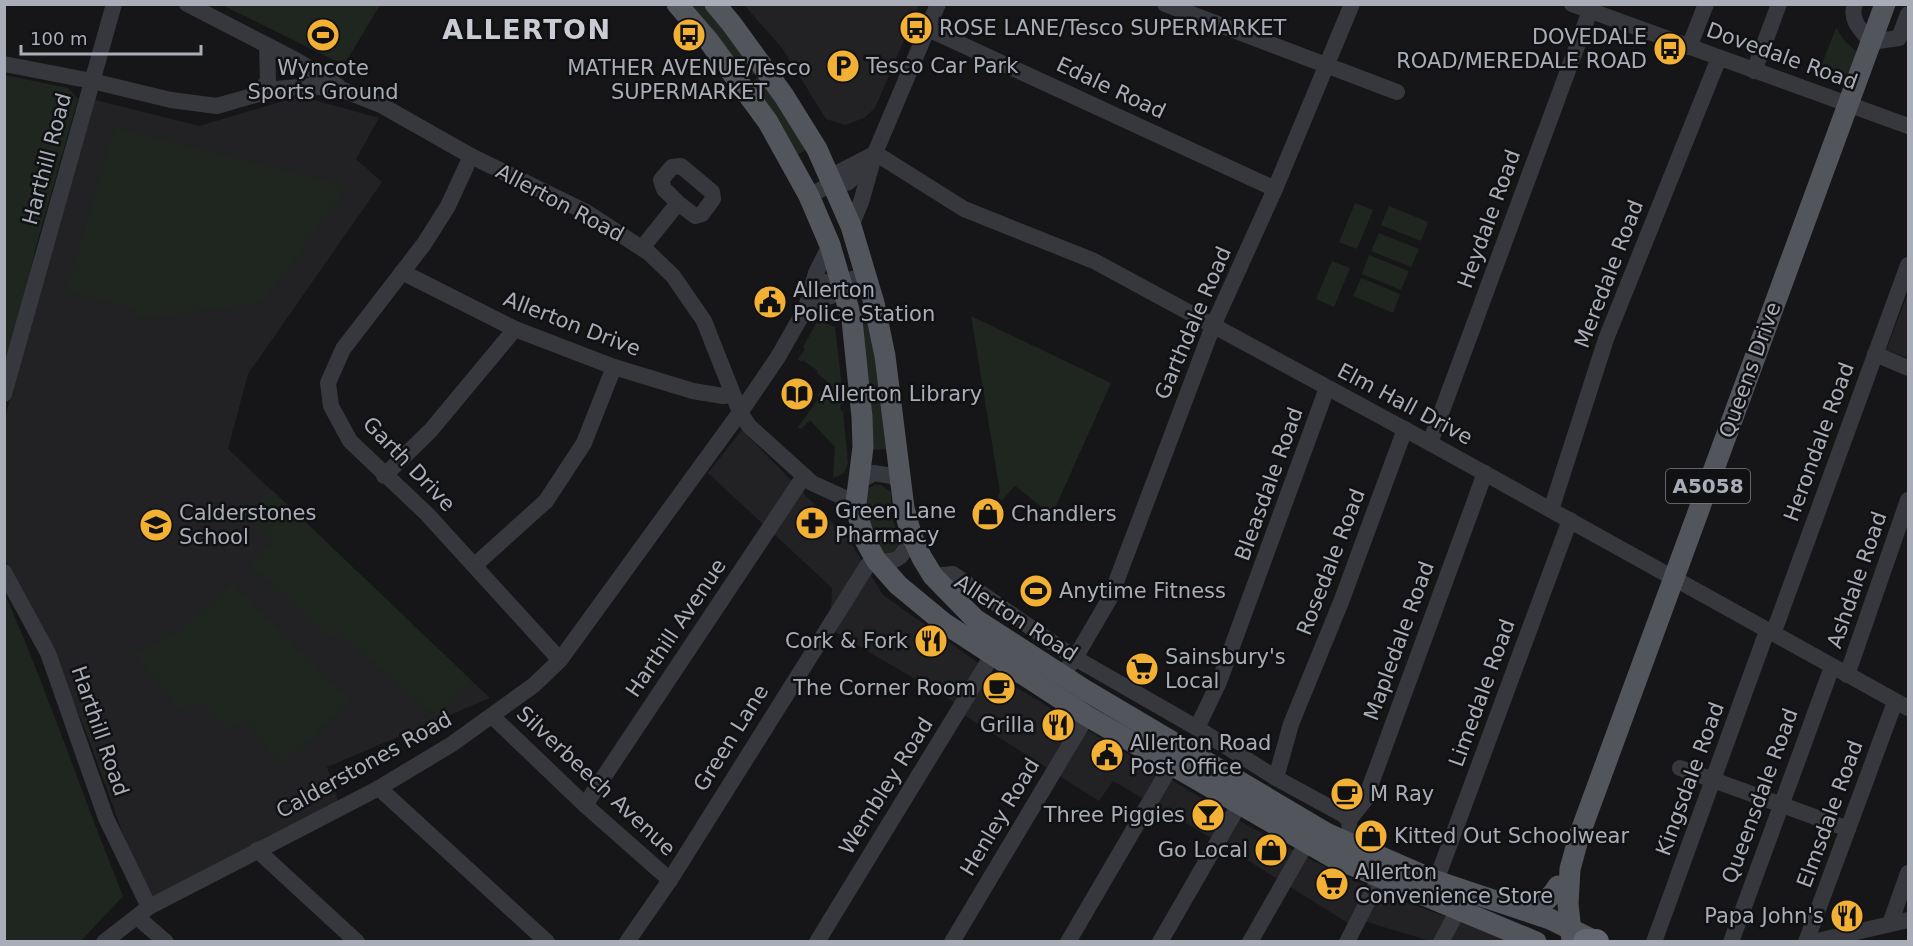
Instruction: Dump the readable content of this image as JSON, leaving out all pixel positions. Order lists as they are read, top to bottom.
{
  "streets": {
    "main road": ["Allerton Road", "Queens Drive", "A5058"],
    "street": [
      "Dovedale Road",
      "Edale Road",
      "Harthill Road",
      "Heydale Road",
      "Meredale Road",
      "Garthdale Road",
      "Allerton Drive",
      "Elm Hall Drive",
      "Herondale Road",
      "Garth Drive",
      "Bleasdale Road",
      "Rosedale Road",
      "Ashdale Road",
      "Harthill Avenue",
      "Mapledale Road",
      "Limedale Road",
      "Green Lane",
      "Calderstones Road",
      "Kingsdale Road",
      "Silverbeech Avenue",
      "Wembley Road",
      "Queensdale Road",
      "Elmsdale Road",
      "Henley Road"
    ]
  },
  "crossings": [
    ["Dovedale Road", "Heydale Road"],
    ["Dovedale Road", "Meredale Road"],
    ["Dovedale Road", "Queens Drive"],
    ["Edale Road", "Garthdale Road"],
    ["Harthill Road", "Allerton Road"],
    ["Harthill Road", "Calderstones Road"],
    ["Allerton Road", "Garthdale Road"],
    ["Allerton Road", "Allerton Drive"],
    ["Allerton Road", "Queens Drive"],
    ["Allerton Road", "Garth Drive"],
    ["Allerton Road", "Bleasdale Road"],
    ["Allerton Road", "Rosedale Road"],
    ["Allerton Road", "Harthill Avenue"],
    ["Allerton Road", "Mapledale Road"],
    ["Allerton Road", "Limedale Road"],
    ["Allerton Road", "Green Lane"],
    ["Allerton Road", "Calderstones Road"],
    ["Allerton Road", "Wembley Road"],
    ["Allerton Road", "Henley Road"],
    ["Heydale Road", "Elm Hall Drive"],
    ["Meredale Road", "Elm Hall Drive"],
    ["Garthdale Road", "Elm Hall Drive"],
    ["Allerton Drive", "Garth Drive"],
    ["Queens Drive", "Elm Hall Drive"],
    ["Elm Hall Drive", "Herondale Road"],
    ["Elm Hall Drive", "Bleasdale Road"],
    ["Elm Hall Drive", "Rosedale Road"],
    ["Elm Hall Drive", "Ashdale Road"],
    ["Elm Hall Drive", "Mapledale Road"],
    ["Elm Hall Drive", "Limedale Road"],
    ["Elm Hall Drive", "Kingsdale Road"],
    ["Elm Hall Drive", "Queensdale Road"],
    ["Elm Hall Drive", "Elmsdale Road"],
    ["Herondale Road", "Kingsdale Road"],
    ["Garth Drive", "Calderstones Road"],
    ["Ashdale Road", "Queensdale Road"],
    ["Harthill Avenue", "Silverbeech Avenue"],
    ["Green Lane", "Silverbeech Avenue"],
    ["Calderstones Road", "Silverbeech Avenue"]
  ],
  "districts": ["ALLERTON"],
  "places": {
    "bus stop": ["ROSE LANE/Tesco SUPERMARKET", "MATHER AVENUE/Tesco SUPERMARKET", "DOVEDALE ROAD/MEREDALE ROAD"],
    "sports": ["Wyncote Sports Ground", "Anytime Fitness"],
    "parking": ["Tesco Car Park"],
    "public building": ["Allerton Police Station", "Allerton Road Post Office"],
    "library": ["Allerton Library"],
    "shop": ["Chandlers", "Kitted Out Schoolwear", "Go Local"],
    "pharmacy": ["Green Lane Pharmacy"],
    "school or university": ["Calderstones School"],
    "restaurant": ["Cork & Fork", "Grilla", "Papa John's"],
    "supermarket": ["Sainsbury's Local", "Allerton Convenience Store"],
    "cafe": ["The Corner Room", "M Ray"],
    "bar": ["Three Piggies"]
  },
  "scale_bar": "100 m"
}
